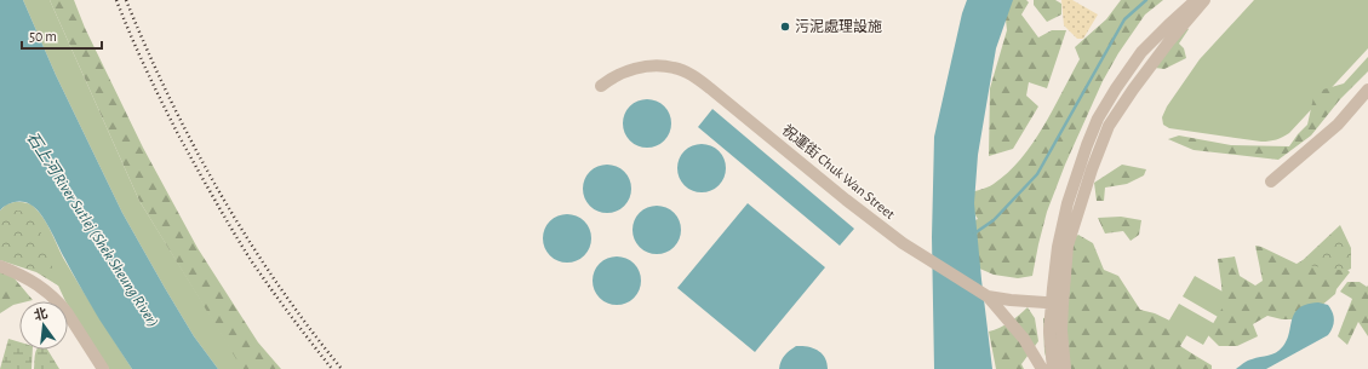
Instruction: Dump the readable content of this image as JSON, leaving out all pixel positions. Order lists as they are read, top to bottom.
{
  "streets": {
    "street": ["祝運街 Chuk Wan Street"]
  },
  "water": ["石上河 River Sutlej (Shek Sheung River)"],
  "places": ["污泥處理設施"],
  "scale_bar": "50 m",
  "north": "top"
}
